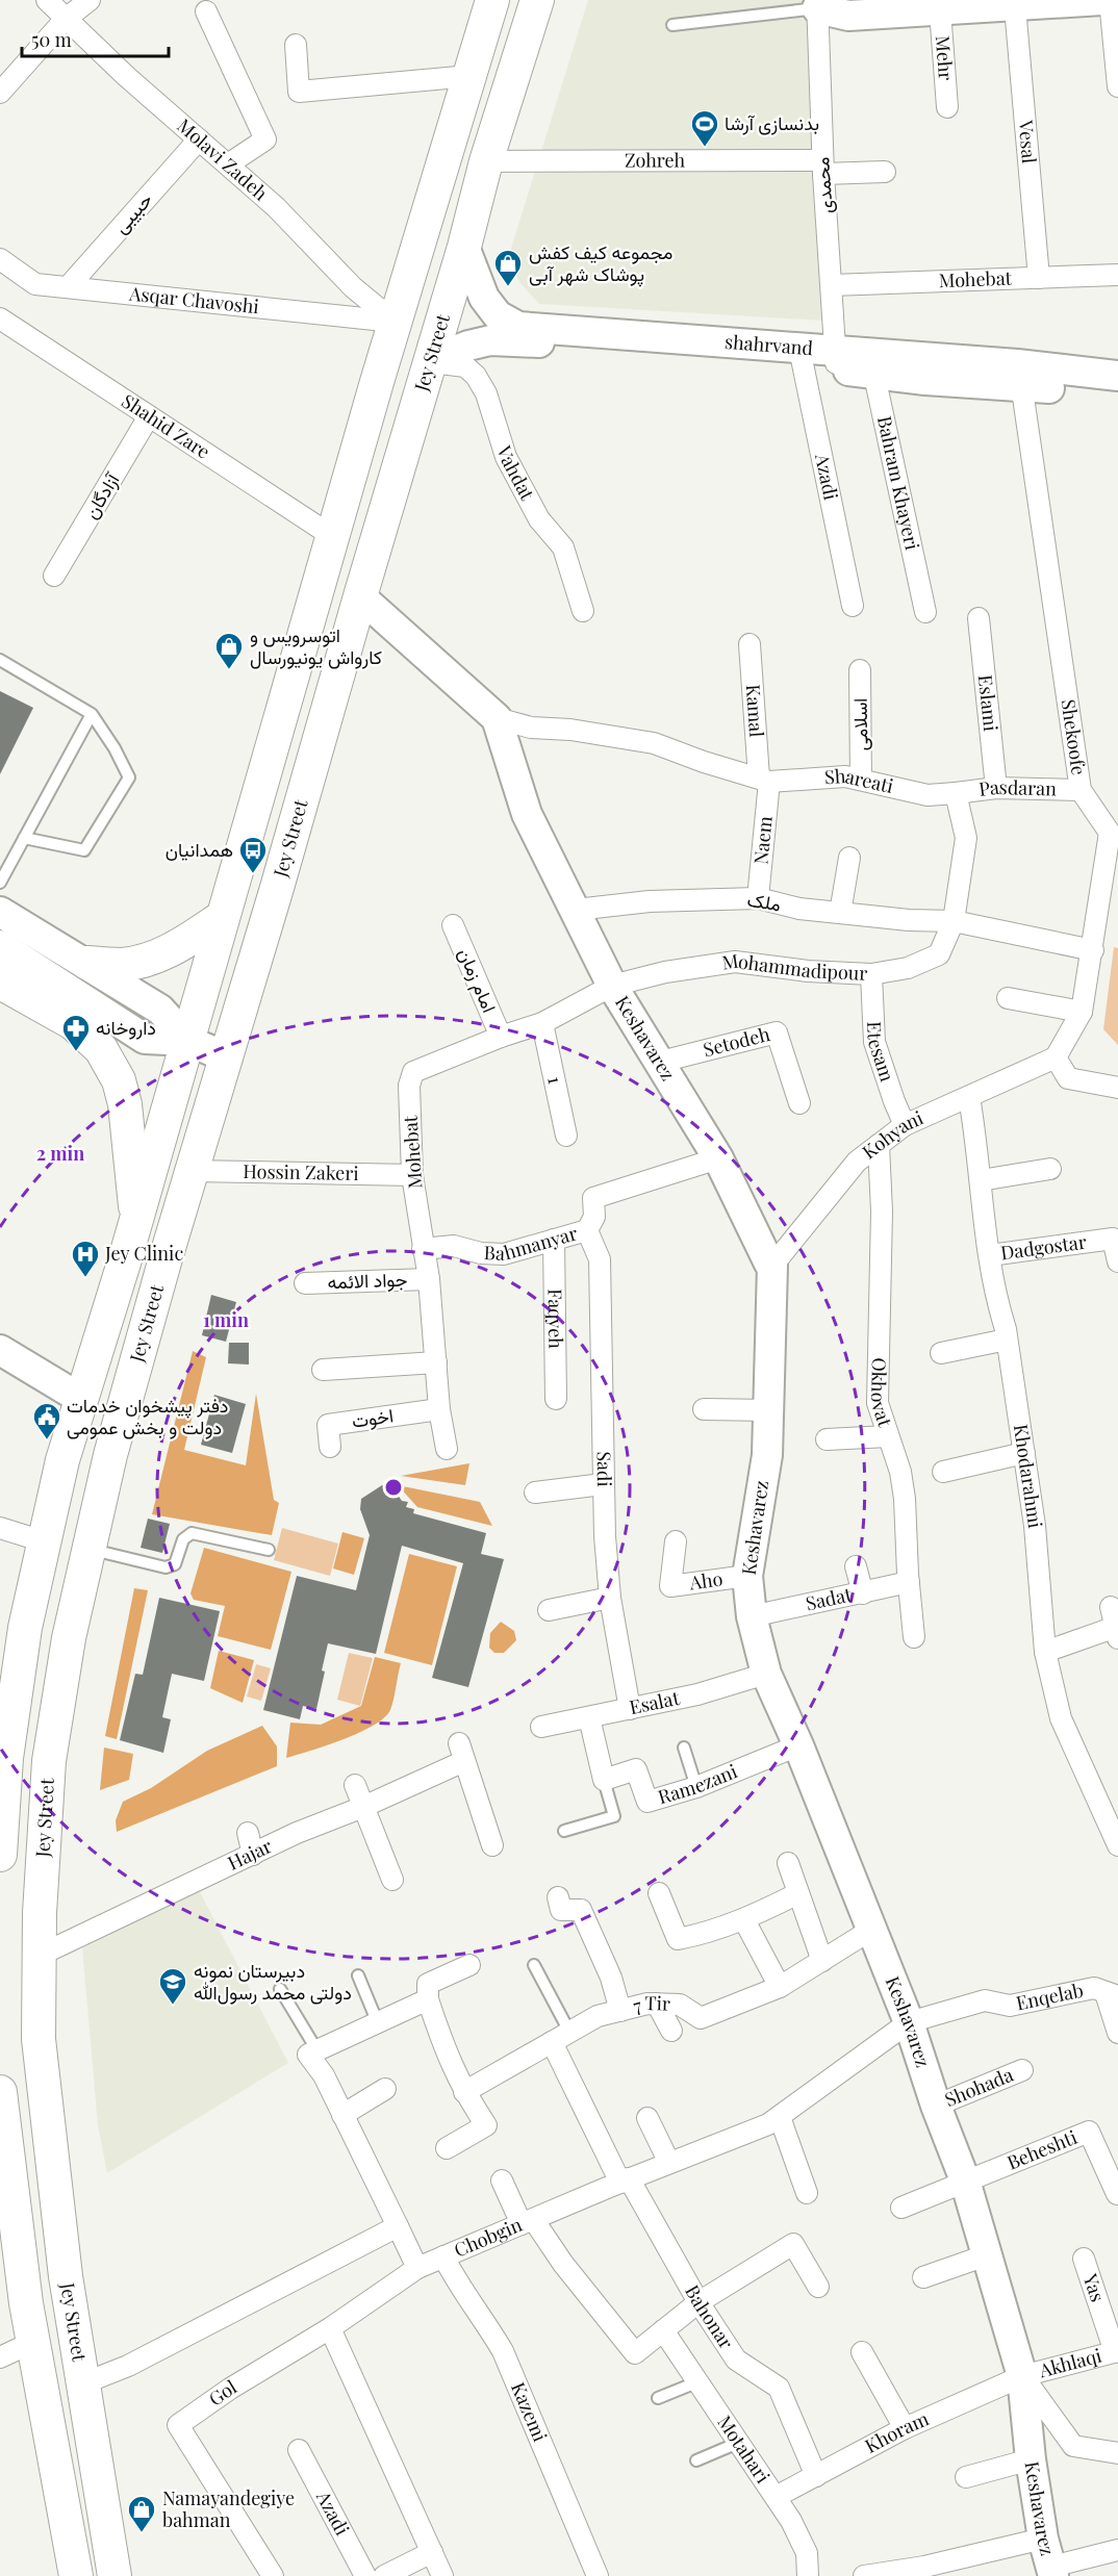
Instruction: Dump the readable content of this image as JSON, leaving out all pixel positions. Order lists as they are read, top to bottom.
{
  "streets": {
    "main road": ["Jey Street"],
    "street": [
      "Mehr",
      "Vesal",
      "Molavi Zadeh",
      "Zohreh",
      "محمدی",
      "حبیبی",
      "Mohebat",
      "Asqar Chavoshi",
      "shahrvand",
      "Shahid Zare",
      "Vahdat",
      "Azadi",
      "Bahram Khayeri",
      "آزادگان",
      "Eslami",
      "Kamal",
      "اسلامی",
      "Shekoofe",
      "Shareati",
      "Pasdaran",
      "Naem",
      "ملک",
      "Mohammadipour",
      "امام زمان",
      "Keshavarez",
      "Setodeh",
      "Etesam",
      "1",
      "Kohyani",
      "Hossin Zakeri",
      "Bahmanyar",
      "Dadgostar",
      "جواد الائمه",
      "Faqyeh",
      "Okhovat",
      "اخوت",
      "Sadi",
      "Khodarahmi",
      "Aho",
      "Sadat",
      "Esalat",
      "Ramezani",
      "Hajar",
      "Enqelab",
      "7 Tir",
      "Shohada",
      "Beheshti",
      "Chobgin",
      "Yas",
      "Bahonar",
      "Akhlaqi",
      "Gol",
      "Kazemi",
      "Khoram",
      "Motahari"
    ]
  },
  "crossings": [
    ["Vesal", "Mohebat"],
    ["Molavi Zadeh", "حبیبی"],
    ["Molavi Zadeh", "Asqar Chavoshi"],
    ["Molavi Zadeh", "Jey Street"],
    ["Zohreh", "محمدی"],
    ["Zohreh", "Jey Street"],
    ["محمدی", "Mohebat"],
    ["محمدی", "shahrvand"],
    ["حبیبی", "Asqar Chavoshi"],
    ["Mohebat", "Mohammadipour"],
    ["Mohebat", "امام زمان"],
    ["Mohebat", "Keshavarez"],
    ["Mohebat", "1"],
    ["Mohebat", "Hossin Zakeri"],
    ["Mohebat", "Bahmanyar"],
    ["Mohebat", "جواد الائمه"],
    ["Mohebat", "اخوت"],
    ["Asqar Chavoshi", "Jey Street"],
    ["shahrvand", "Jey Street"],
    ["shahrvand", "Vahdat"],
    ["shahrvand", "Azadi"],
    ["shahrvand", "Bahram Khayeri"],
    ["shahrvand", "Shekoofe"],
    ["Jey Street", "Shahid Zare"],
    ["Jey Street", "Vahdat"],
    ["Jey Street", "Hossin Zakeri"],
    ["Jey Street", "Hajar"],
    ["Shahid Zare", "آزادگان"],
    ["Eslami", "Pasdaran"],
    ["Kamal", "Shareati"],
    ["Kamal", "Naem"],
    ["اسلامی", "Shareati"],
    ["Shekoofe", "Pasdaran"],
    ["Shekoofe", "Kohyani"],
    ["Shareati", "Pasdaran"],
    ["Shareati", "Naem"],
    ["Shareati", "Keshavarez"],
    ["Naem", "ملک"],
    ["ملک", "Mohammadipour"],
    ["ملک", "Keshavarez"],
    ["Mohammadipour", "Keshavarez"],
    ["Mohammadipour", "Etesam"],
    ["Keshavarez", "Setodeh"],
    ["Keshavarez", "Kohyani"],
    ["Keshavarez", "Bahmanyar"],
    ["Keshavarez", "Aho"],
    ["Keshavarez", "Sadat"],
    ["Keshavarez", "Esalat"],
    ["Keshavarez", "Ramezani"],
    ["Keshavarez", "Enqelab"],
    ["Keshavarez", "7 Tir"],
    ["Keshavarez", "Shohada"],
    ["Keshavarez", "Beheshti"],
    ["Keshavarez", "Chobgin"],
    ["Keshavarez", "Akhlaqi"],
    ["Keshavarez", "Khoram"],
    ["Etesam", "Kohyani"],
    ["Kohyani", "Okhovat"],
    ["Kohyani", "Khodarahmi"],
    ["Bahmanyar", "Faqyeh"],
    ["Bahmanyar", "Sadi"],
    ["Dadgostar", "Khodarahmi"],
    ["Okhovat", "Sadat"],
    ["Sadi", "Esalat"],
    ["Enqelab", "Chobgin"],
    ["7 Tir", "Bahonar"],
    ["Chobgin", "Bahonar"],
    ["Chobgin", "Gol"],
    ["Chobgin", "Kazemi"],
    ["Yas", "Akhlaqi"],
    ["Bahonar", "Khoram"],
    ["Akhlaqi", "Khoram"],
    ["Khoram", "Motahari"]
  ],
  "places": {
    "sports": ["بدنسازی آرشا"],
    "shop": ["مجموعه کیف کفش پوشاک شهر آبی", "اتوسرویس و کارواش یونیورسال", "Namayandegiye bahman"],
    "bus stop": ["همدانیان"],
    "pharmacy": ["داروخانه"],
    "hospital": ["Jey Clinic"],
    "public building": ["دفتر پیشخوان خدمات دولت و بخش عمومی"],
    "school or university": ["دبیرستان نمونه دولتی محمد رسول‌الله"]
  },
  "scale_bar": "50 m",
  "rings": ["2 min", "1 min"]
}
